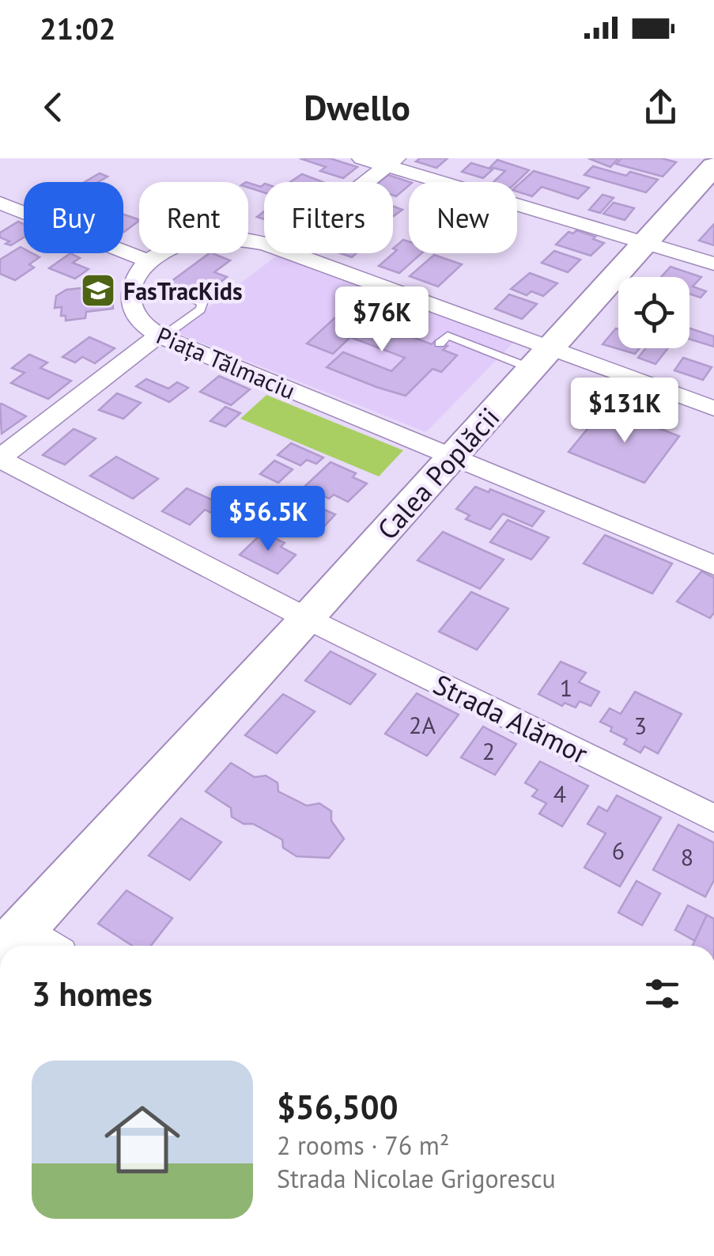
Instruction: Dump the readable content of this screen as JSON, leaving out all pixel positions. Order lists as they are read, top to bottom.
{
  "streets": {
    "main road": ["Calea Poplăcii"],
    "street": ["Piața Tălmaciu", "Strada Alămor"]
  },
  "crossings": [
    ["Piața Tălmaciu", "Calea Poplăcii"],
    ["Calea Poplăcii", "Strada Alămor"]
  ],
  "places": {
    "school or university": ["FasTracKids"]
  },
  "house_numbers": [
    "1",
    "2A",
    "3",
    "2",
    "4",
    "6",
    "8"
  ],
  "page": {
    "status": "21:02",
    "header": "Dwello",
    "chip": [
      "Buy",
      "Rent",
      "Filters",
      "New"
    ],
    "price": ["$76K", "$131K", "$56.5K"],
    "heading": "3 homes",
    "list": [
      {
        "name": "$56,500",
        "note": "2 rooms · 76 m² · Strada Nicolae Grigorescu"
      }
    ]
  }
}
